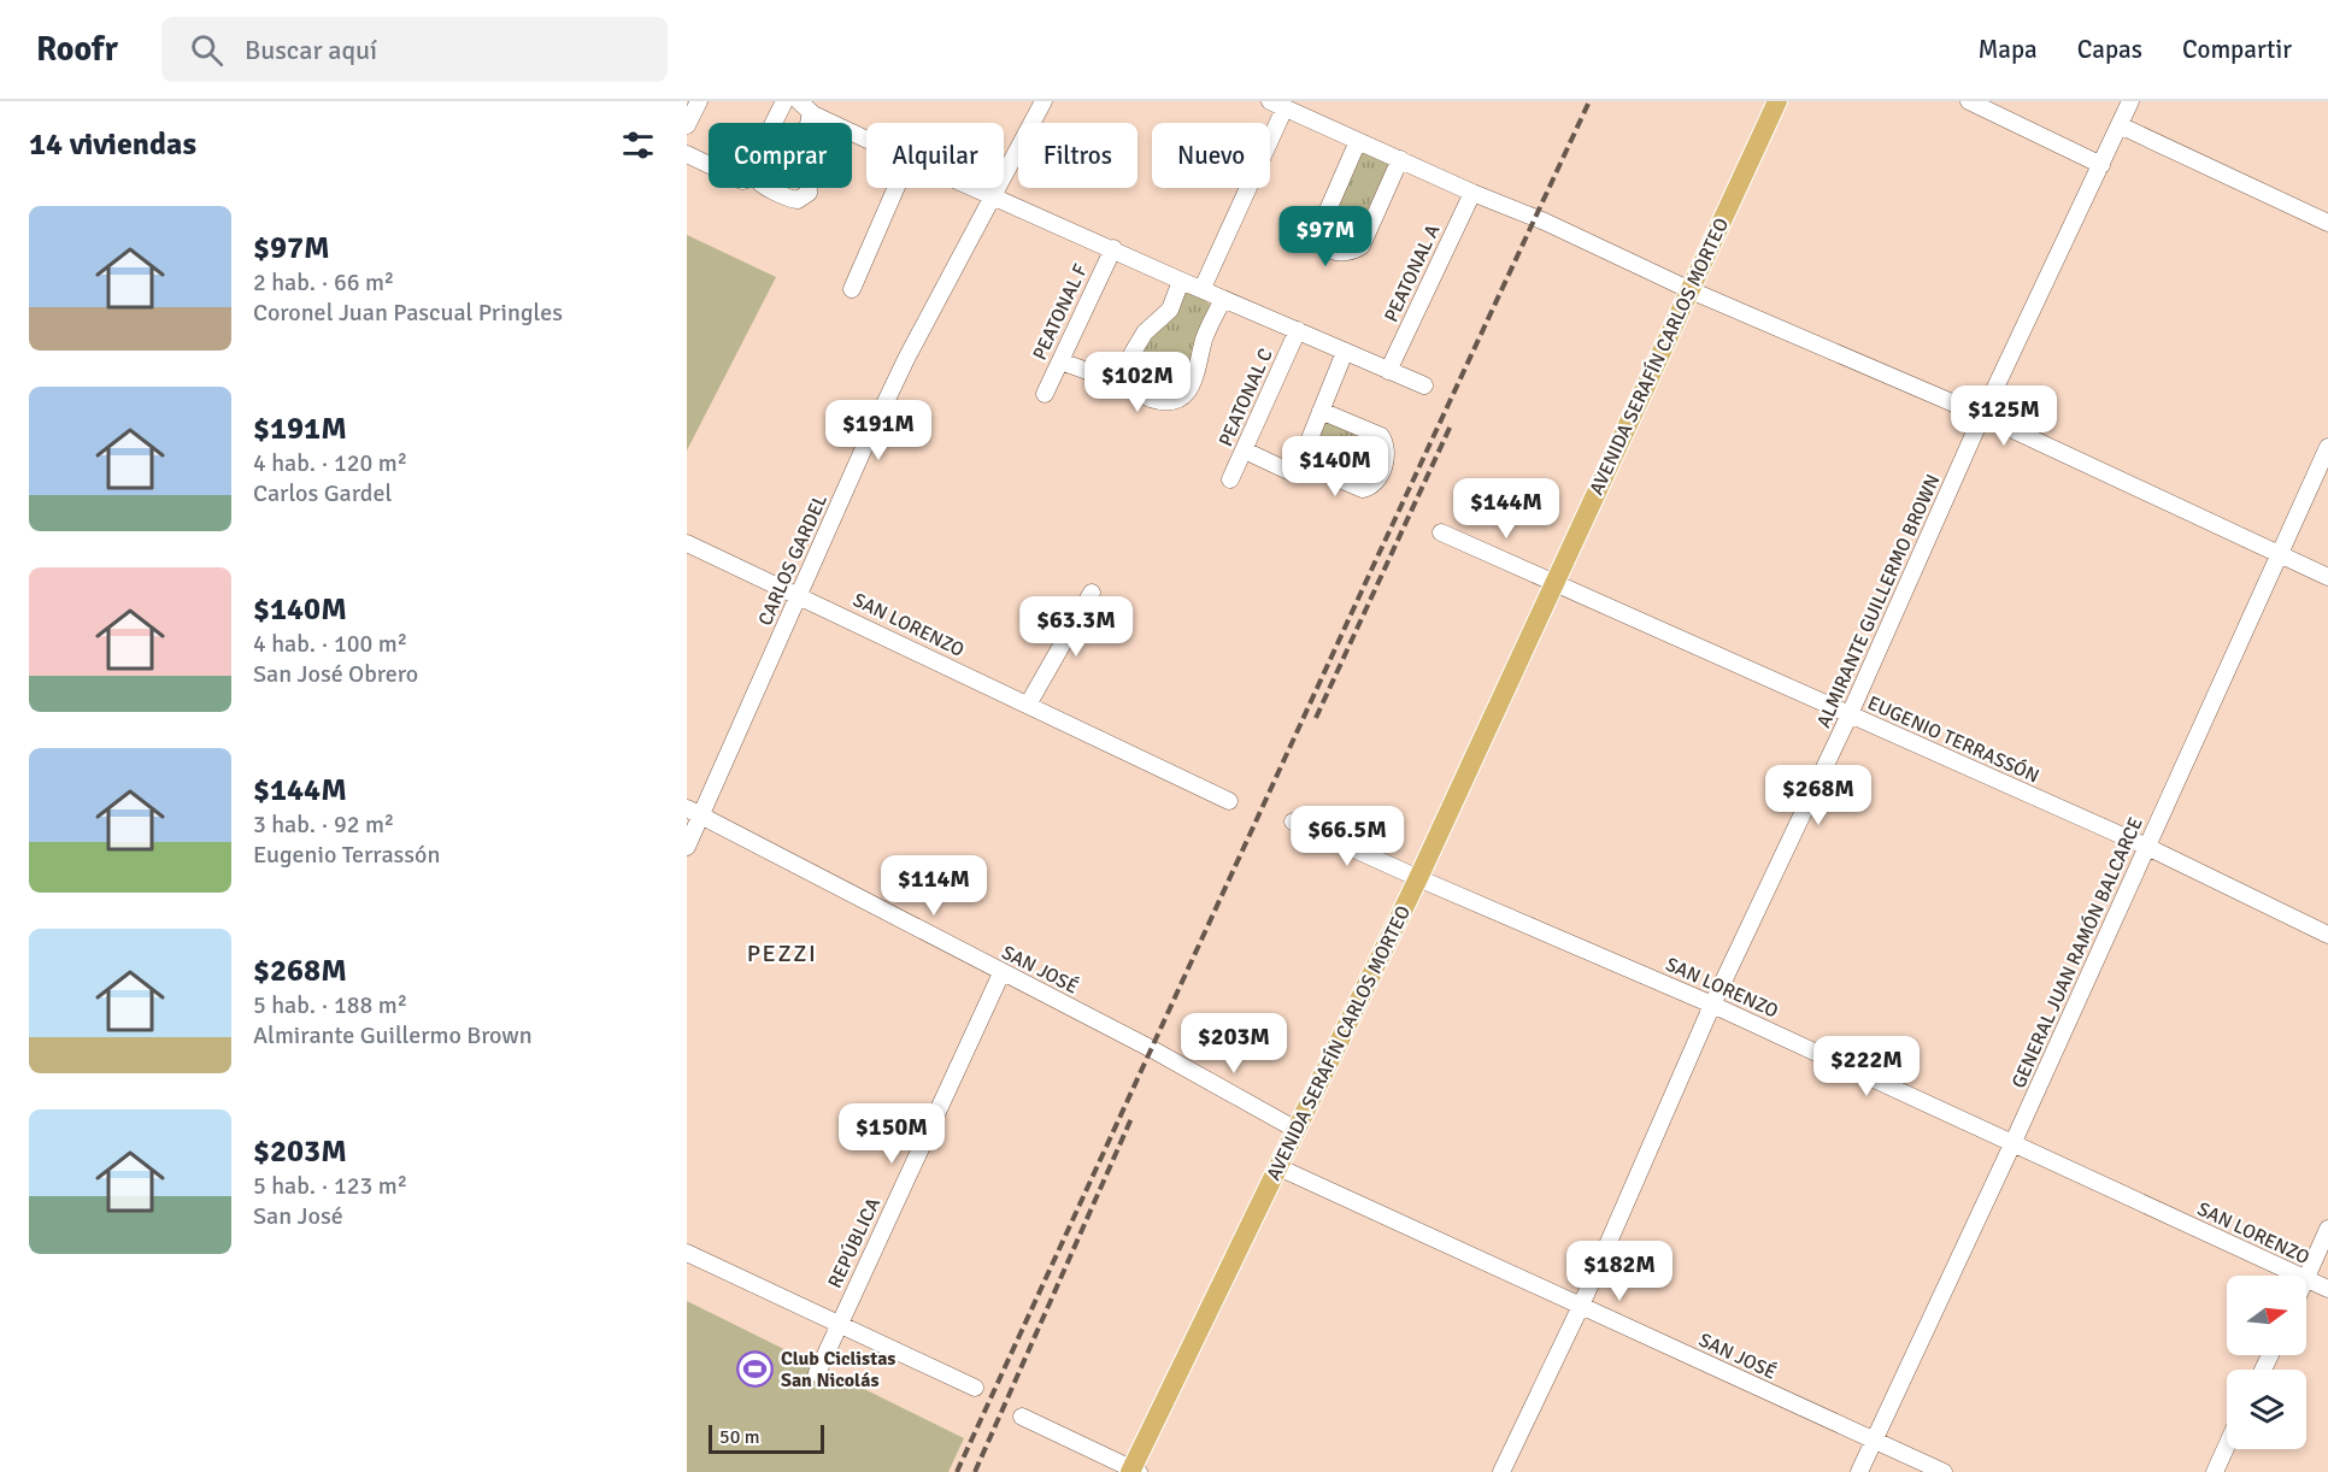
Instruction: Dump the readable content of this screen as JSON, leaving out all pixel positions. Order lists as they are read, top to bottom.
{
  "streets": {
    "main road": ["AVENIDA SERAFÍN CARLOS MORTEO"],
    "street": [
      "PEATONAL A",
      "PEATONAL F",
      "PEATONAL C",
      "CARLOS GARDEL",
      "ALMIRANTE GUILLERMO BROWN",
      "SAN LORENZO",
      "EUGENIO TERRASSÓN",
      "GENERAL JUAN RAMÓN BALCARCE",
      "SAN JOSÉ",
      "REPÚBLICA"
    ]
  },
  "crossings": [
    ["AVENIDA SERAFÍN CARLOS MORTEO", "SAN LORENZO"],
    ["AVENIDA SERAFÍN CARLOS MORTEO", "EUGENIO TERRASSÓN"],
    ["AVENIDA SERAFÍN CARLOS MORTEO", "SAN JOSÉ"],
    ["CARLOS GARDEL", "SAN LORENZO"],
    ["CARLOS GARDEL", "SAN JOSÉ"],
    ["ALMIRANTE GUILLERMO BROWN", "SAN LORENZO"],
    ["ALMIRANTE GUILLERMO BROWN", "EUGENIO TERRASSÓN"],
    ["ALMIRANTE GUILLERMO BROWN", "SAN JOSÉ"],
    ["SAN LORENZO", "GENERAL JUAN RAMÓN BALCARCE"],
    ["EUGENIO TERRASSÓN", "GENERAL JUAN RAMÓN BALCARCE"],
    ["GENERAL JUAN RAMÓN BALCARCE", "SAN JOSÉ"],
    ["SAN JOSÉ", "REPÚBLICA"]
  ],
  "districts": ["PEZZI"],
  "places": {
    "sports": ["Club Ciclistas San Nicolás"]
  },
  "scale_bar": "50 m",
  "north": "right",
  "page": {
    "header": "Roofr",
    "search": "Buscar aquí",
    "nav": ["Mapa", "Capas", "Compartir"],
    "heading": "14 viviendas",
    "chip": [
      "Comprar",
      "Alquilar",
      "Filtros",
      "Nuevo"
    ],
    "list": [
      {
        "name": "$97M",
        "note": "2 hab. · 66 m² · Coronel Juan Pascual Pringles"
      },
      {
        "name": "$191M",
        "note": "4 hab. · 120 m² · Carlos Gardel"
      },
      {
        "name": "$140M",
        "note": "4 hab. · 100 m² · San José Obrero"
      },
      {
        "name": "$144M",
        "note": "3 hab. · 92 m² · Eugenio Terrassón"
      },
      {
        "name": "$268M",
        "note": "5 hab. · 188 m² · Almirante Guillermo Brown"
      },
      {
        "name": "$203M",
        "note": "5 hab. · 123 m² · San José"
      }
    ],
    "price": [
      "$97M",
      "$102M",
      "$125M",
      "$191M",
      "$140M",
      "$144M",
      "$63.3M",
      "$268M",
      "$66.5M",
      "$114M",
      "$203M",
      "$222M",
      "$150M",
      "$182M"
    ],
    "scale": "50 m"
  }
}
